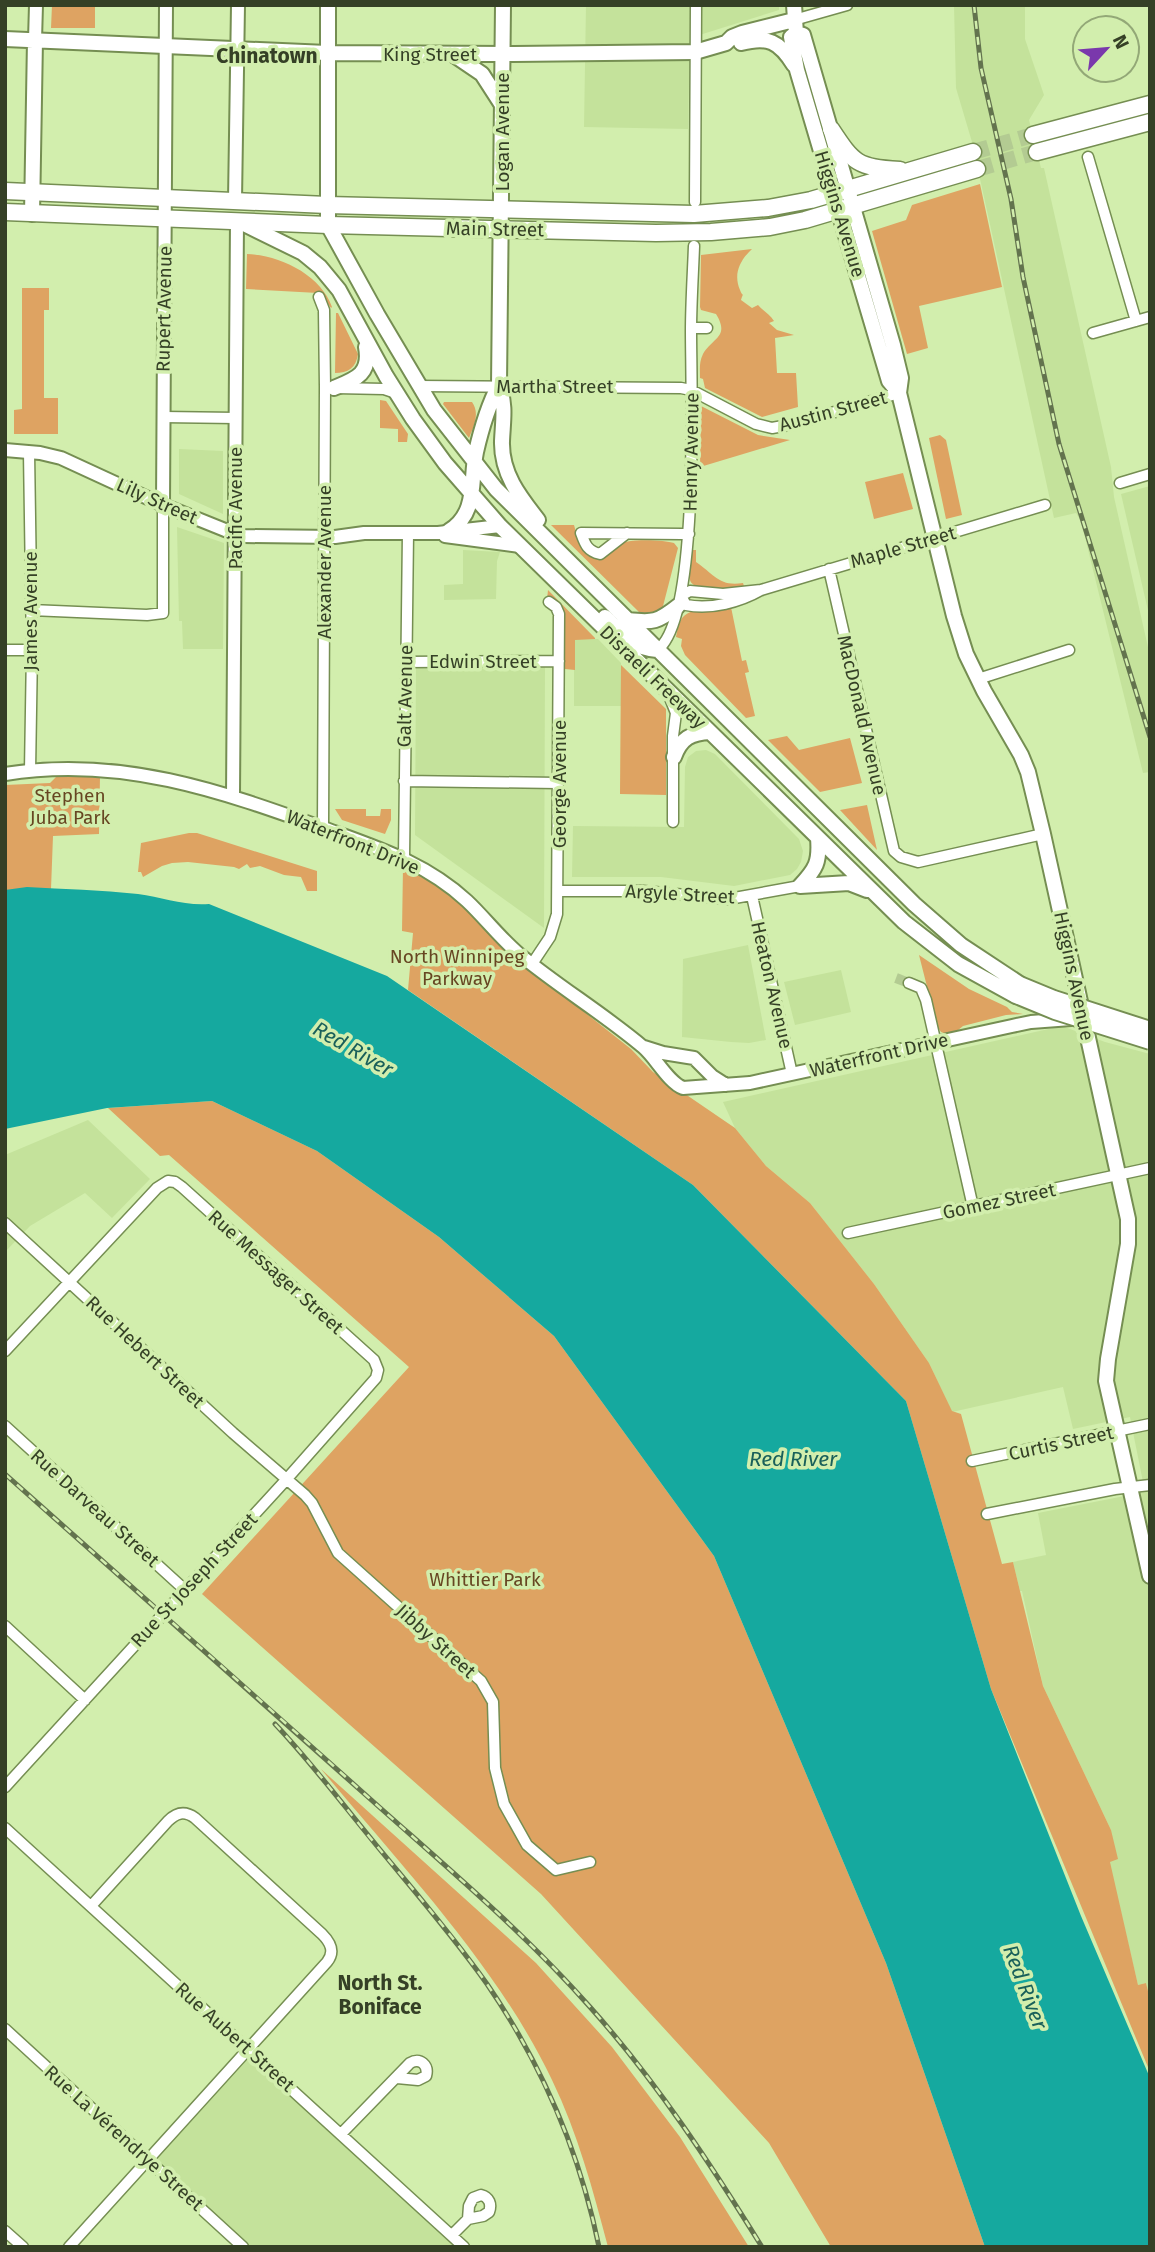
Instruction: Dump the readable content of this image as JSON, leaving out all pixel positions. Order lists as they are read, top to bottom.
{
  "streets": {
    "main road": [
      "King Street",
      "Logan Avenue",
      "Higgins Avenue",
      "Main Street",
      "Disraeli Freeway"
    ],
    "street": [
      "Rupert Avenue",
      "Martha Street",
      "Austin Street",
      "Henry Avenue",
      "Lily Street",
      "Pacific Avenue",
      "Maple Street",
      "Alexander Avenue",
      "James Avenue",
      "Edwin Street",
      "Galt Avenue",
      "MacDonald Avenue",
      "George Avenue",
      "Waterfront Drive",
      "Argyle Street",
      "Heaton Avenue",
      "Gomez Street",
      "Rue Messager Street",
      "Rue Hebert Street",
      "Curtis Street",
      "Rue Darveau Street",
      "Rue St Joseph Street",
      "Jibby Street",
      "Rue Aubert Street",
      "Rue La Vérendrye Street"
    ]
  },
  "crossings": [
    ["King Street", "Logan Avenue"],
    ["King Street", "Higgins Avenue"],
    ["King Street", "Rupert Avenue"],
    ["Logan Avenue", "Main Street"],
    ["Logan Avenue", "Martha Street"],
    ["Logan Avenue", "Disraeli Freeway"],
    ["Higgins Avenue", "Main Street"],
    ["Higgins Avenue", "Austin Street"],
    ["Higgins Avenue", "Maple Street"],
    ["Higgins Avenue", "MacDonald Avenue"],
    ["Higgins Avenue", "Waterfront Drive"],
    ["Higgins Avenue", "Gomez Street"],
    ["Higgins Avenue", "Curtis Street"],
    ["Main Street", "Rupert Avenue"],
    ["Main Street", "Pacific Avenue"],
    ["Main Street", "Disraeli Freeway"],
    ["Rupert Avenue", "Lily Street"],
    ["Rupert Avenue", "James Avenue"],
    ["Martha Street", "Austin Street"],
    ["Martha Street", "Henry Avenue"],
    ["Martha Street", "Disraeli Freeway"],
    ["Austin Street", "Henry Avenue"],
    ["Henry Avenue", "Maple Street"],
    ["Henry Avenue", "Disraeli Freeway"],
    ["Lily Street", "Pacific Avenue"],
    ["Lily Street", "Alexander Avenue"],
    ["Lily Street", "James Avenue"],
    ["Lily Street", "Disraeli Freeway"],
    ["Lily Street", "Galt Avenue"],
    ["Pacific Avenue", "Disraeli Freeway"],
    ["Pacific Avenue", "Waterfront Drive"],
    ["Maple Street", "MacDonald Avenue"],
    ["Alexander Avenue", "Waterfront Drive"],
    ["James Avenue", "Waterfront Drive"],
    ["Edwin Street", "Galt Avenue"],
    ["Edwin Street", "George Avenue"],
    ["Galt Avenue", "Waterfront Drive"],
    ["George Avenue", "Waterfront Drive"],
    ["George Avenue", "Argyle Street"],
    ["Waterfront Drive", "Heaton Avenue"],
    ["Argyle Street", "Heaton Avenue"],
    ["Rue Messager Street", "Rue Hebert Street"],
    ["Rue Messager Street", "Rue St Joseph Street"],
    ["Rue Hebert Street", "Rue St Joseph Street"],
    ["Rue Hebert Street", "Jibby Street"],
    ["Rue Darveau Street", "Rue St Joseph Street"],
    ["Rue St Joseph Street", "Jibby Street"]
  ],
  "districts": ["Chinatown", "North St. Boniface"],
  "water": ["Red River"],
  "parks": ["Stephen Juba Park", "North Winnipeg Parkway", "Whittier Park"],
  "north": "top right"
}
